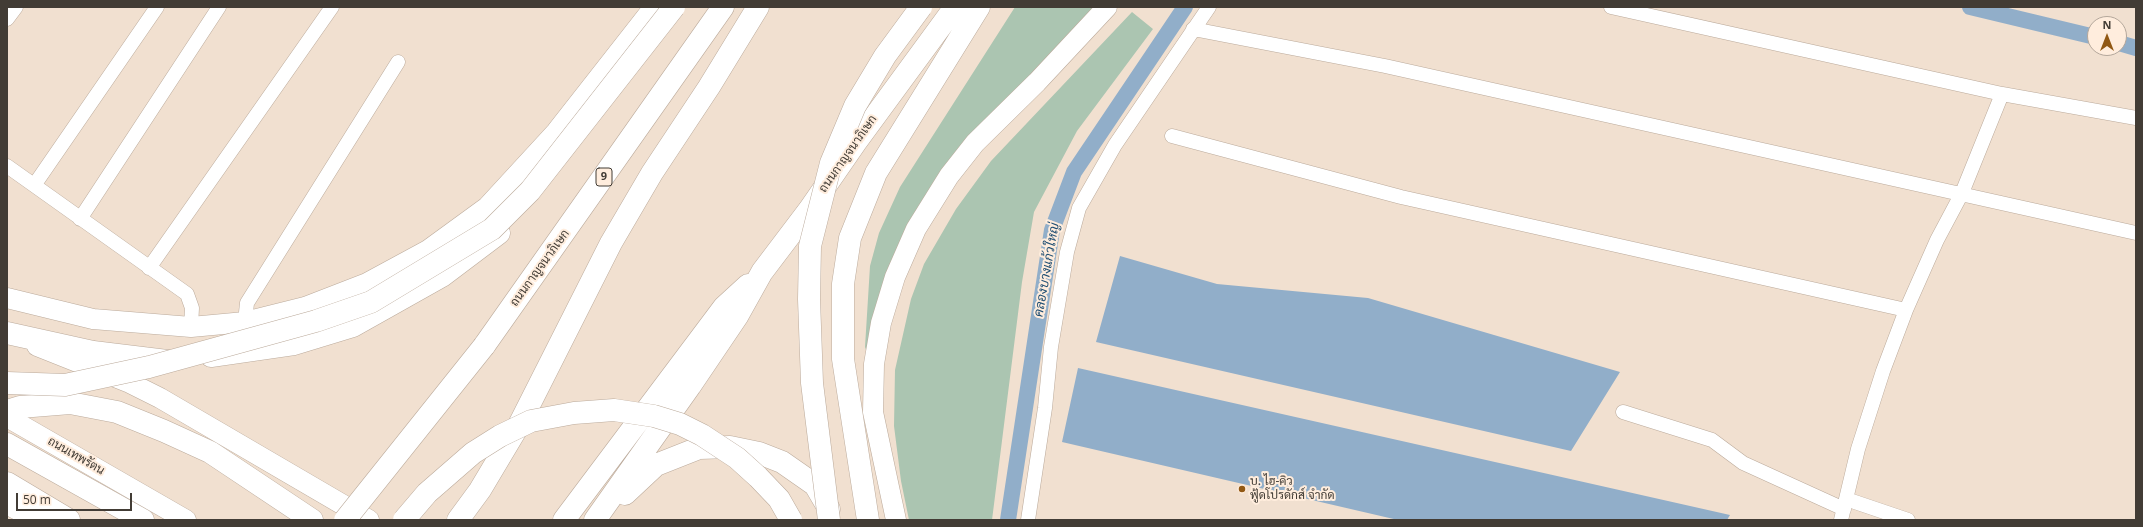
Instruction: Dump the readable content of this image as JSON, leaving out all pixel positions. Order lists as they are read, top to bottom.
{
  "streets": {
    "highway": ["ถนนกาญจนาภิเษก", "9"],
    "main road": ["ถนนเทพรัตน"]
  },
  "water": ["คลองบางแก้วใหญ่"],
  "places": ["บ. ไฮ-คิว ฟู้ดโปรดักส์ จำกัด"],
  "scale_bar": "50 m",
  "north": "top"
}
